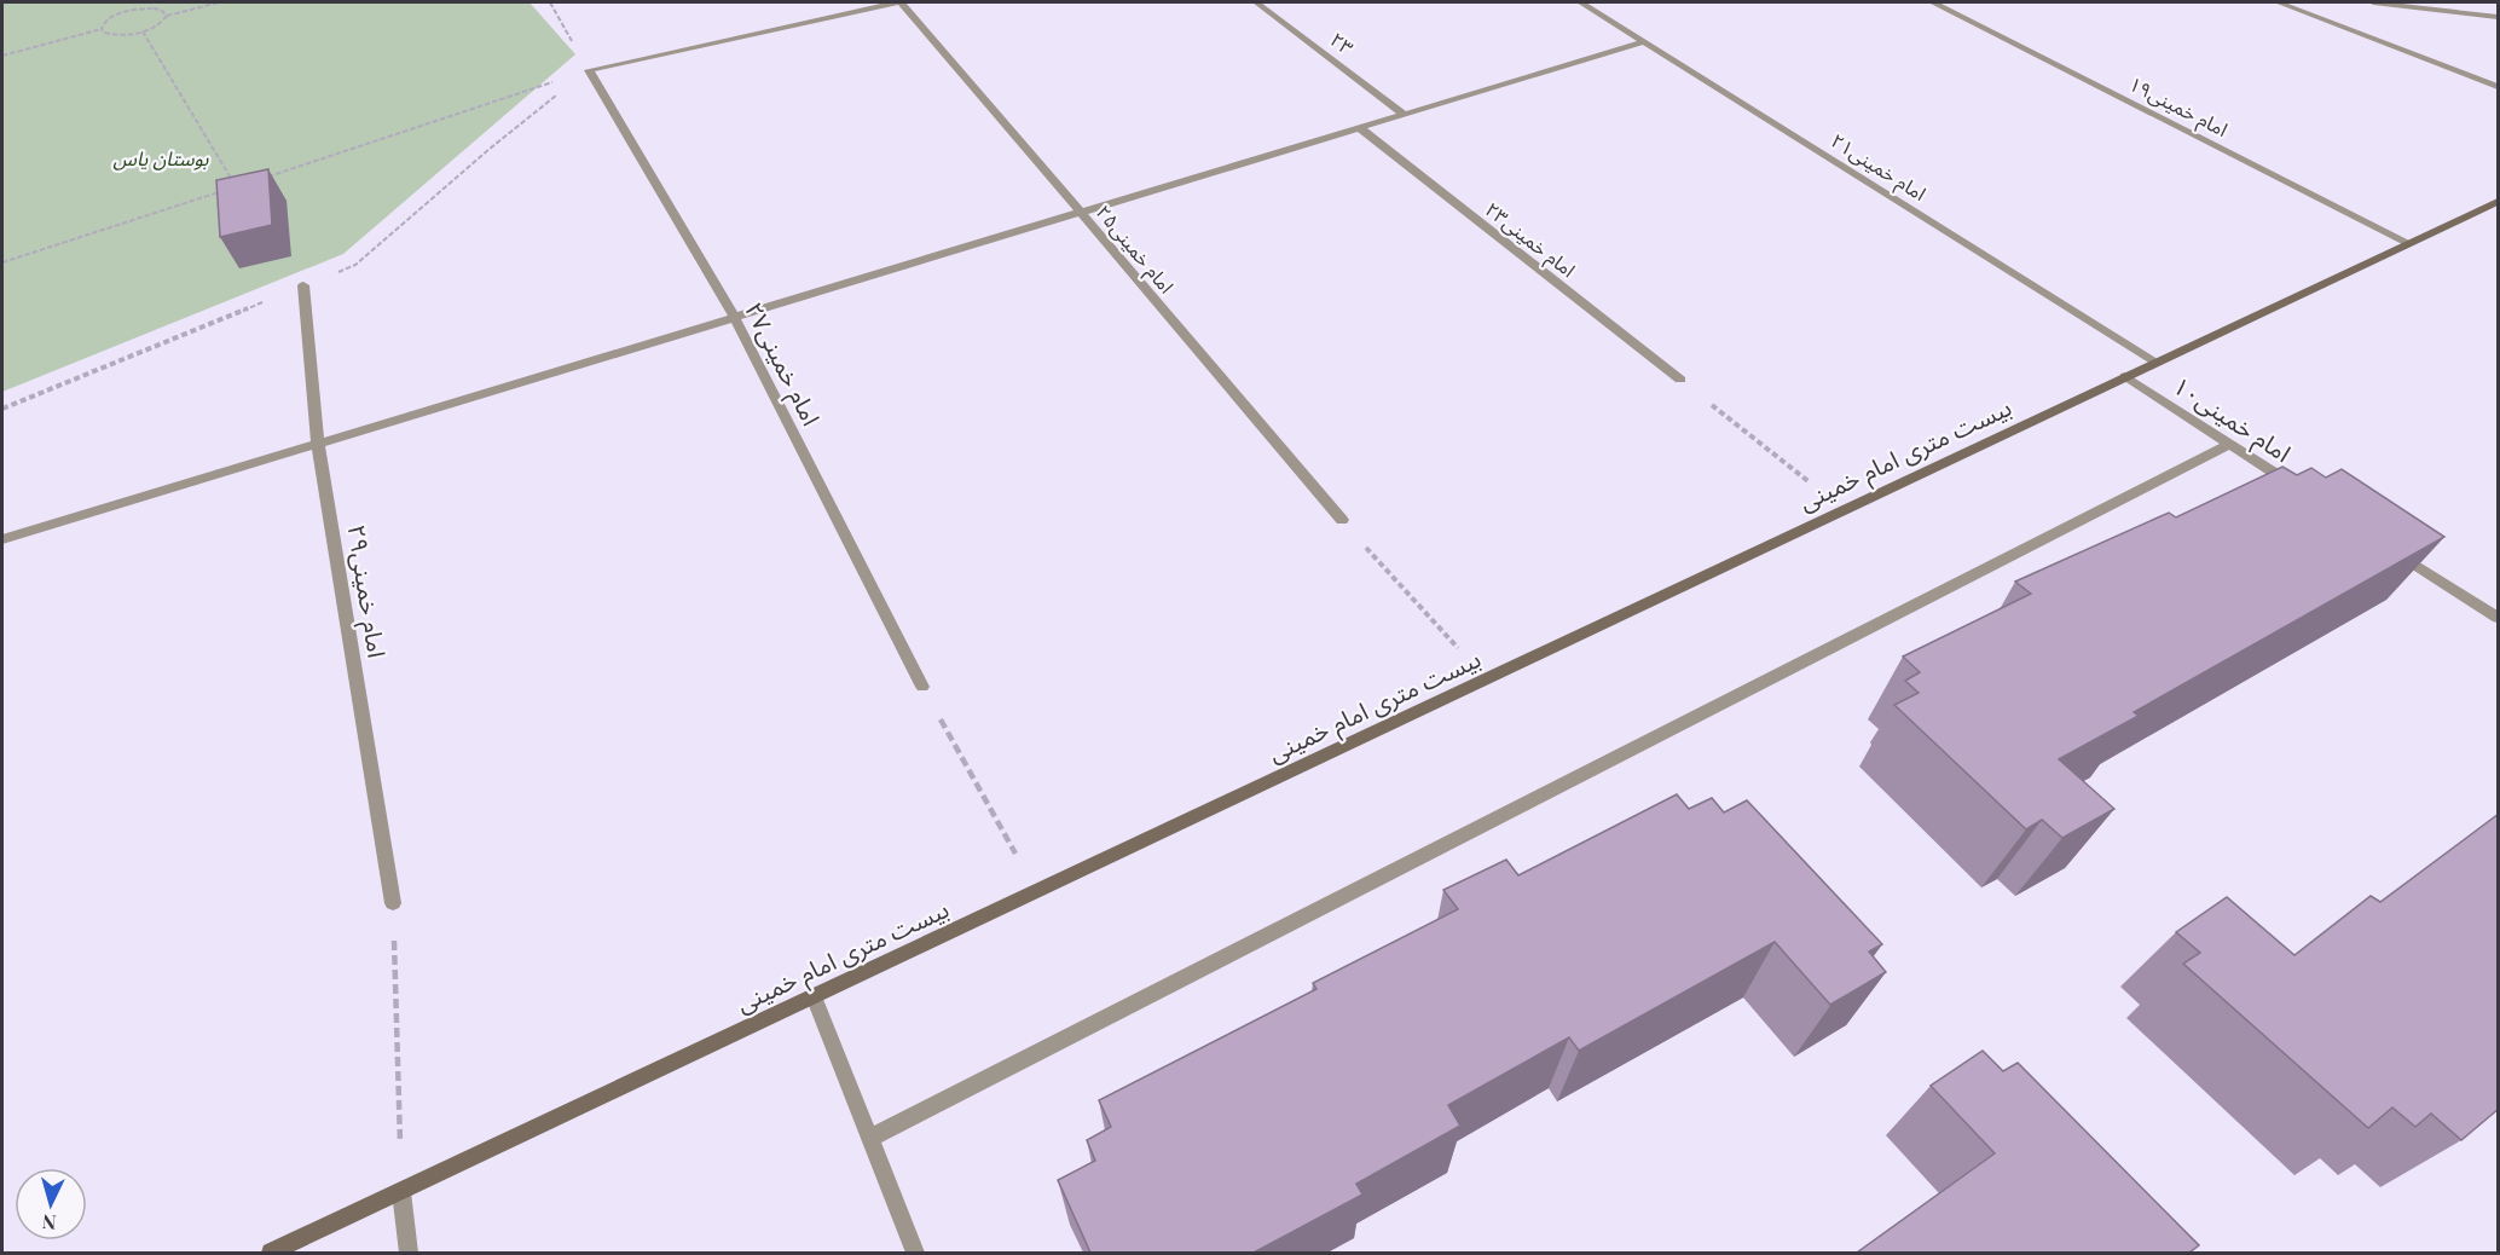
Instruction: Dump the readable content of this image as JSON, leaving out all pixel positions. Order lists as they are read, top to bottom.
{
  "streets": {
    "main road": ["بیست متری امام خمینی"],
    "street": [
      "۲۳",
      "امام خمینی۱۹",
      "امام خمینی۲۱",
      "امام خمینی۲۳",
      "امام خمینی۲۵",
      "امام خمینی۲۷",
      "امام خمینی۱۰",
      "امام خمینی۲۹"
    ]
  },
  "crossings": [
    ["امام خمینی۱۹", "بیست متری امام خمینی"],
    ["امام خمینی۲۱", "بیست متری امام خمینی"],
    ["امام خمینی۱۰", "بیست متری امام خمینی"]
  ],
  "parks": ["بوستان یاس"],
  "north": "bottom"
}
